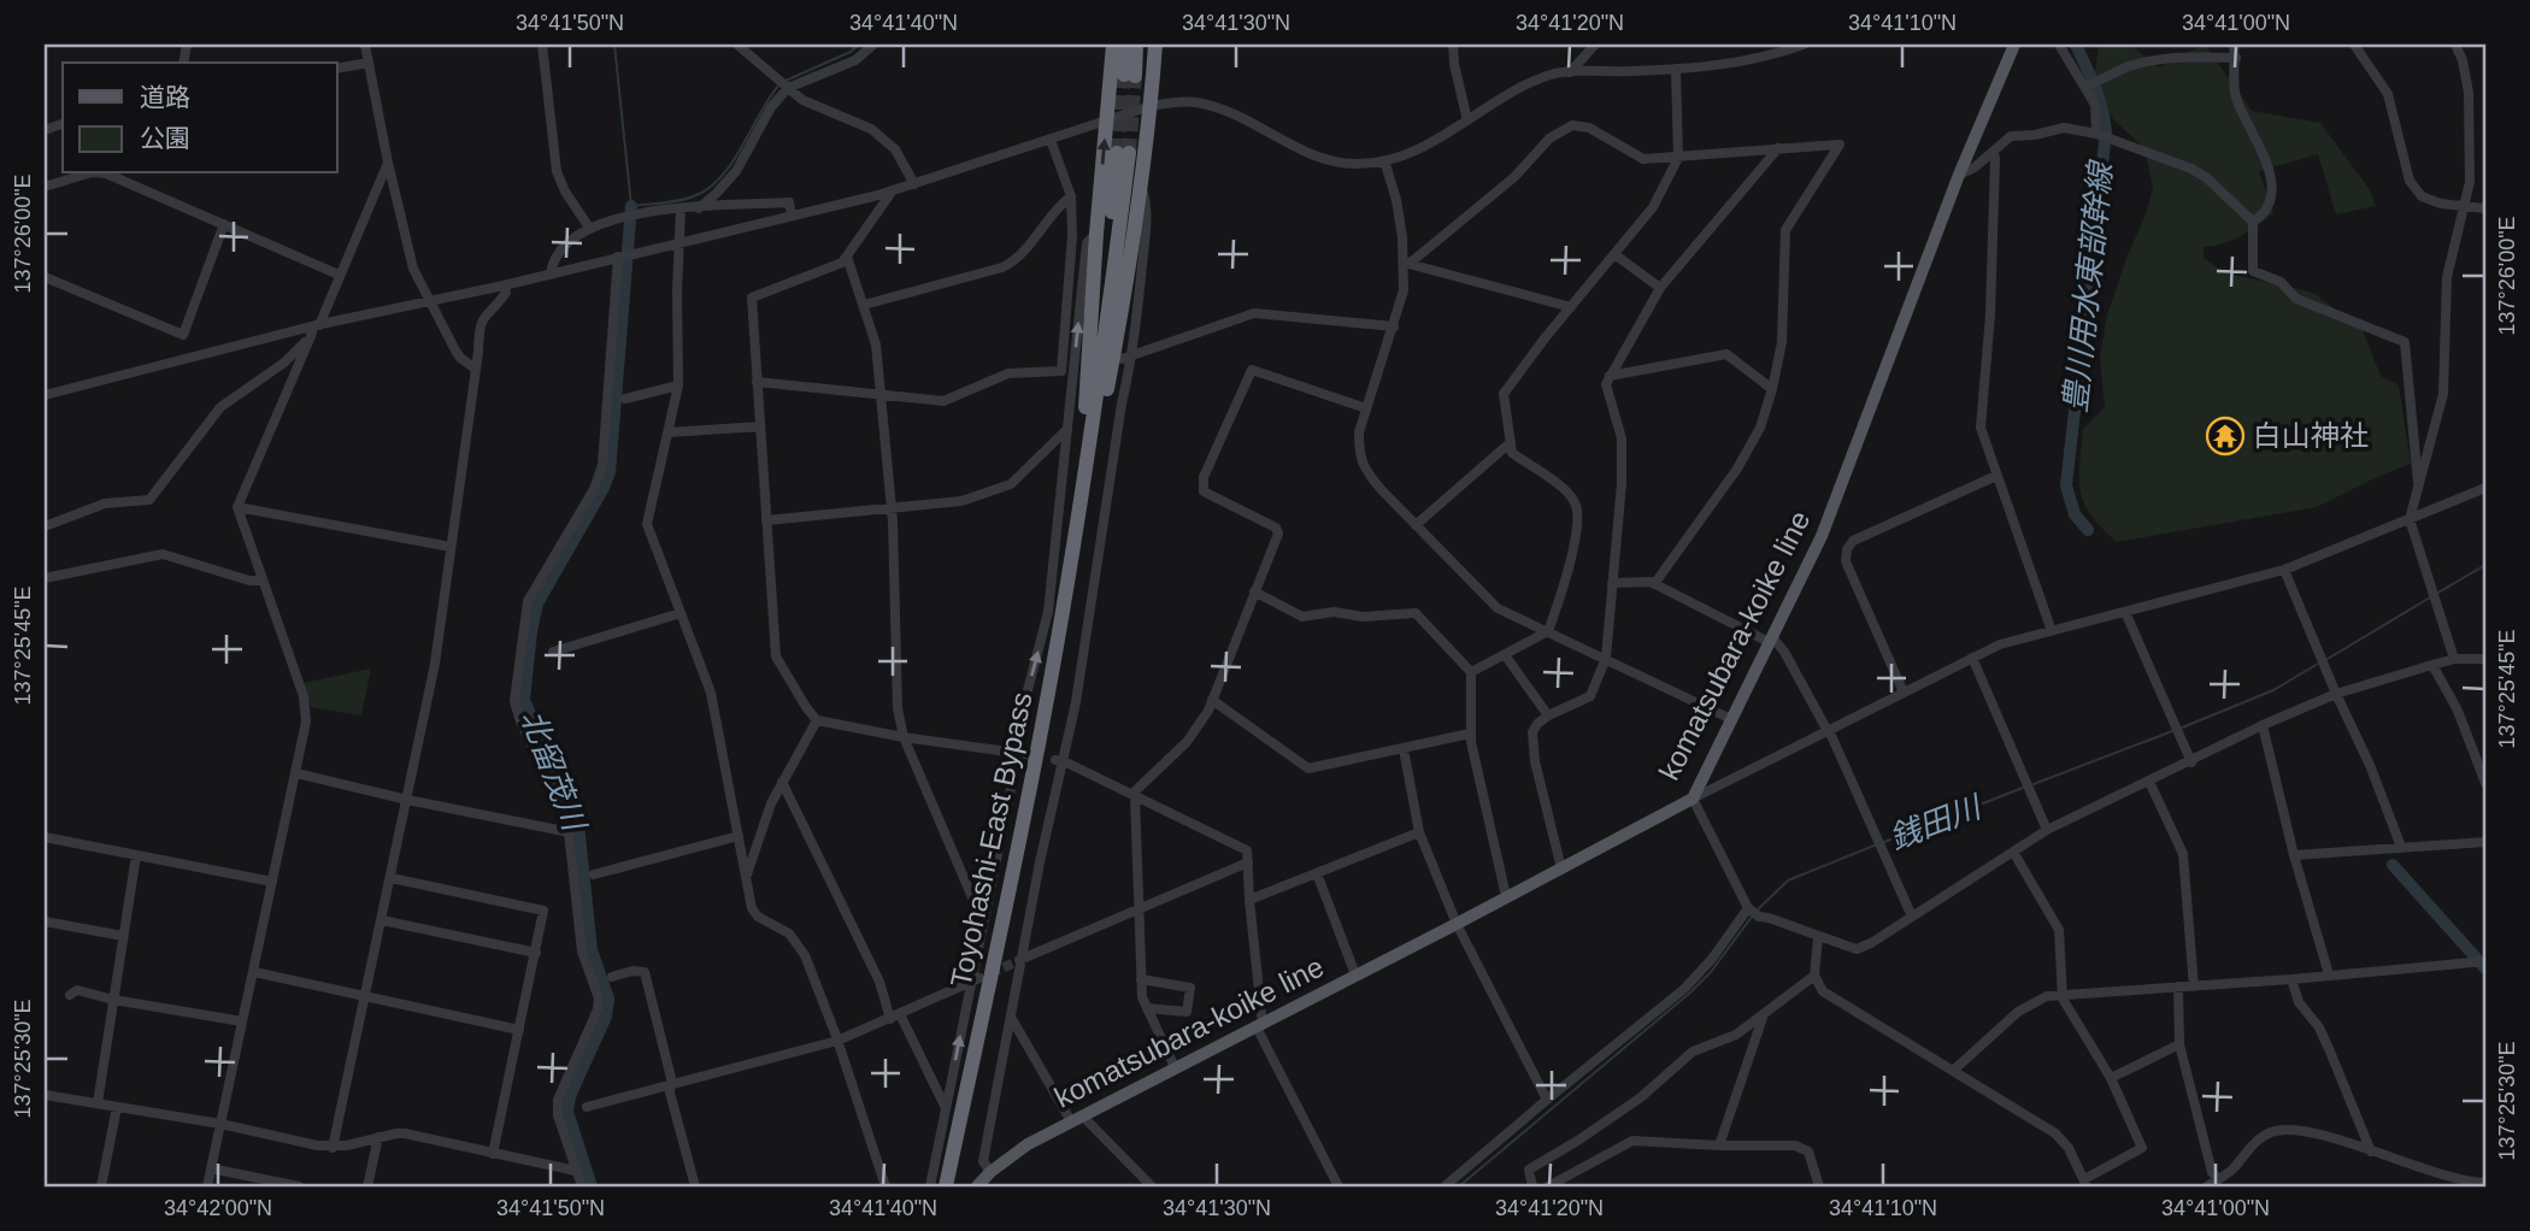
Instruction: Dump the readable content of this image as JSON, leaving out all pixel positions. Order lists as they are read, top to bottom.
{
  "streets": {
    "highway": ["Toyohashi-East Bypass"],
    "main road": ["komatsubara-koike line"]
  },
  "water": ["豊川用水東部幹線", "北留茂川", "銭田川"],
  "places": {
    "temple": ["白山神社"]
  },
  "legend": ["道路", "公園"],
  "coordinates": [
    "34°41'50\"N",
    "34°41'40\"N",
    "34°41'30\"N",
    "34°41'20\"N",
    "34°41'10\"N",
    "34°41'00\"N",
    "137°26'00\"E",
    "137°25'45\"E",
    "137°25'30\"E",
    "34°42'00\"N"
  ]
}
